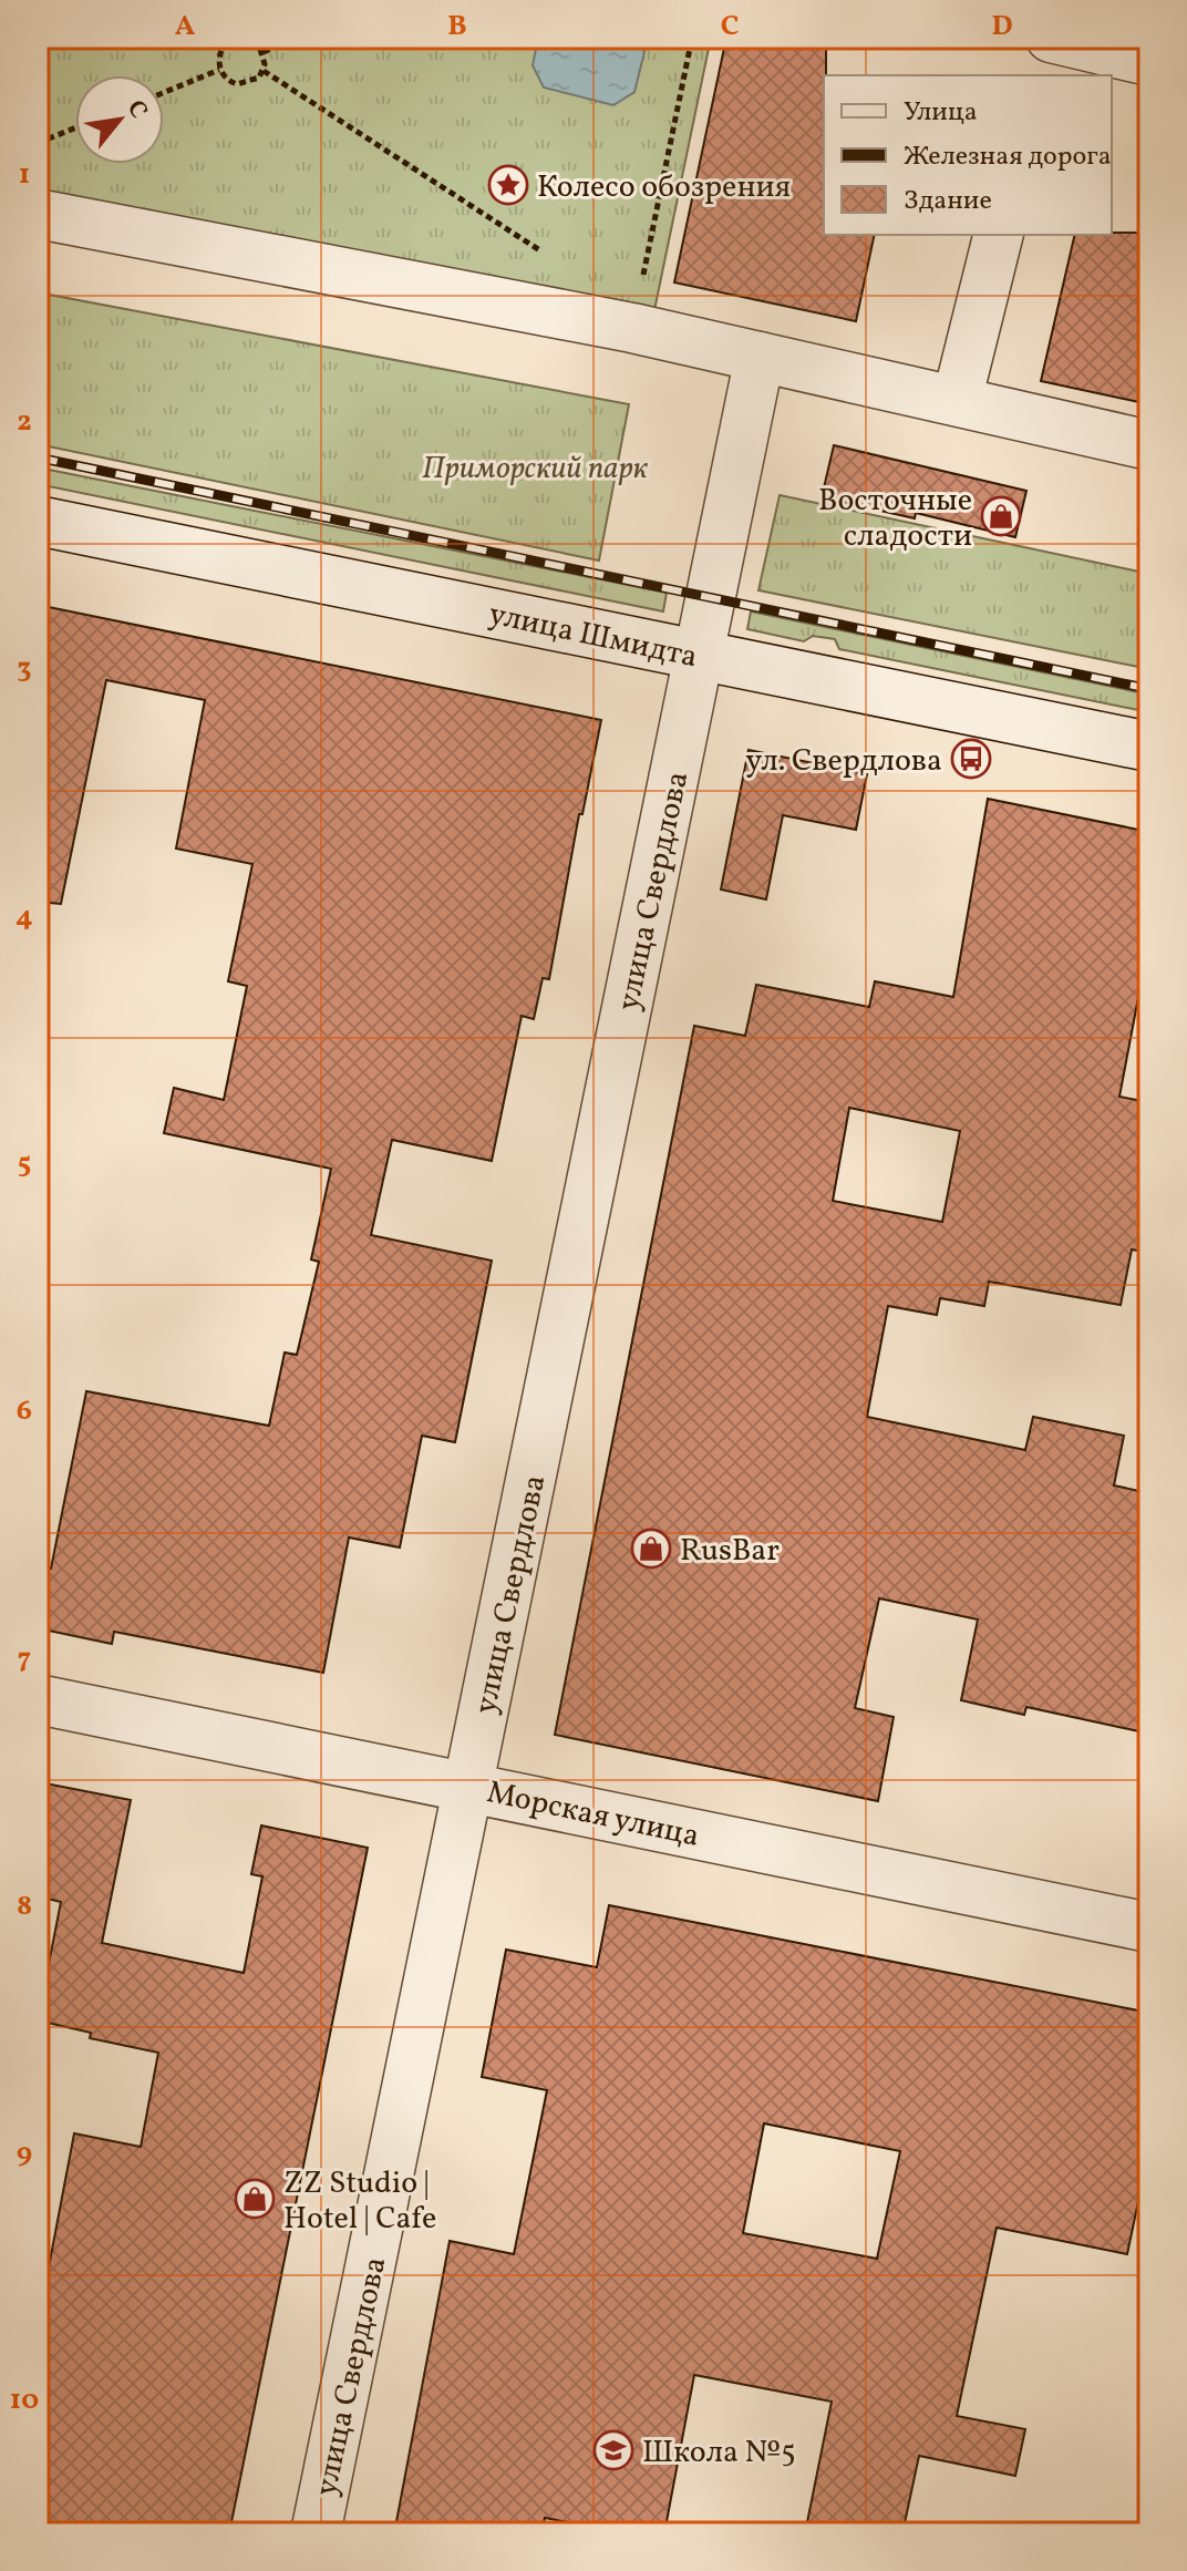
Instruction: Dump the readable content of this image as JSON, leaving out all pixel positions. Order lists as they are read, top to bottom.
{
  "streets": {
    "street": ["улица Шмидта", "улица Свердлова", "Морская улица"]
  },
  "crossings": [
    ["улица Шмидта", "улица Свердлова"],
    ["улица Свердлова", "Морская улица"]
  ],
  "parks": ["Приморский парк"],
  "places": {
    "place": ["Колесо обозрения"],
    "shop": ["Восточные сладости", "RusBar", "ZZ Studio | Hotel | Cafe"],
    "bus stop": ["ул. Свердлова"],
    "school or university": ["Школа №5"]
  },
  "legend": ["Улица", "Железная дорога", "Здание"],
  "north": "top right",
  "grid": {
    "columns": [
      "A",
      "B",
      "C",
      "D"
    ],
    "rows": [
      "1",
      "2",
      "3",
      "4",
      "5",
      "6",
      "7",
      "8",
      "9",
      "10"
    ]
  }
}
